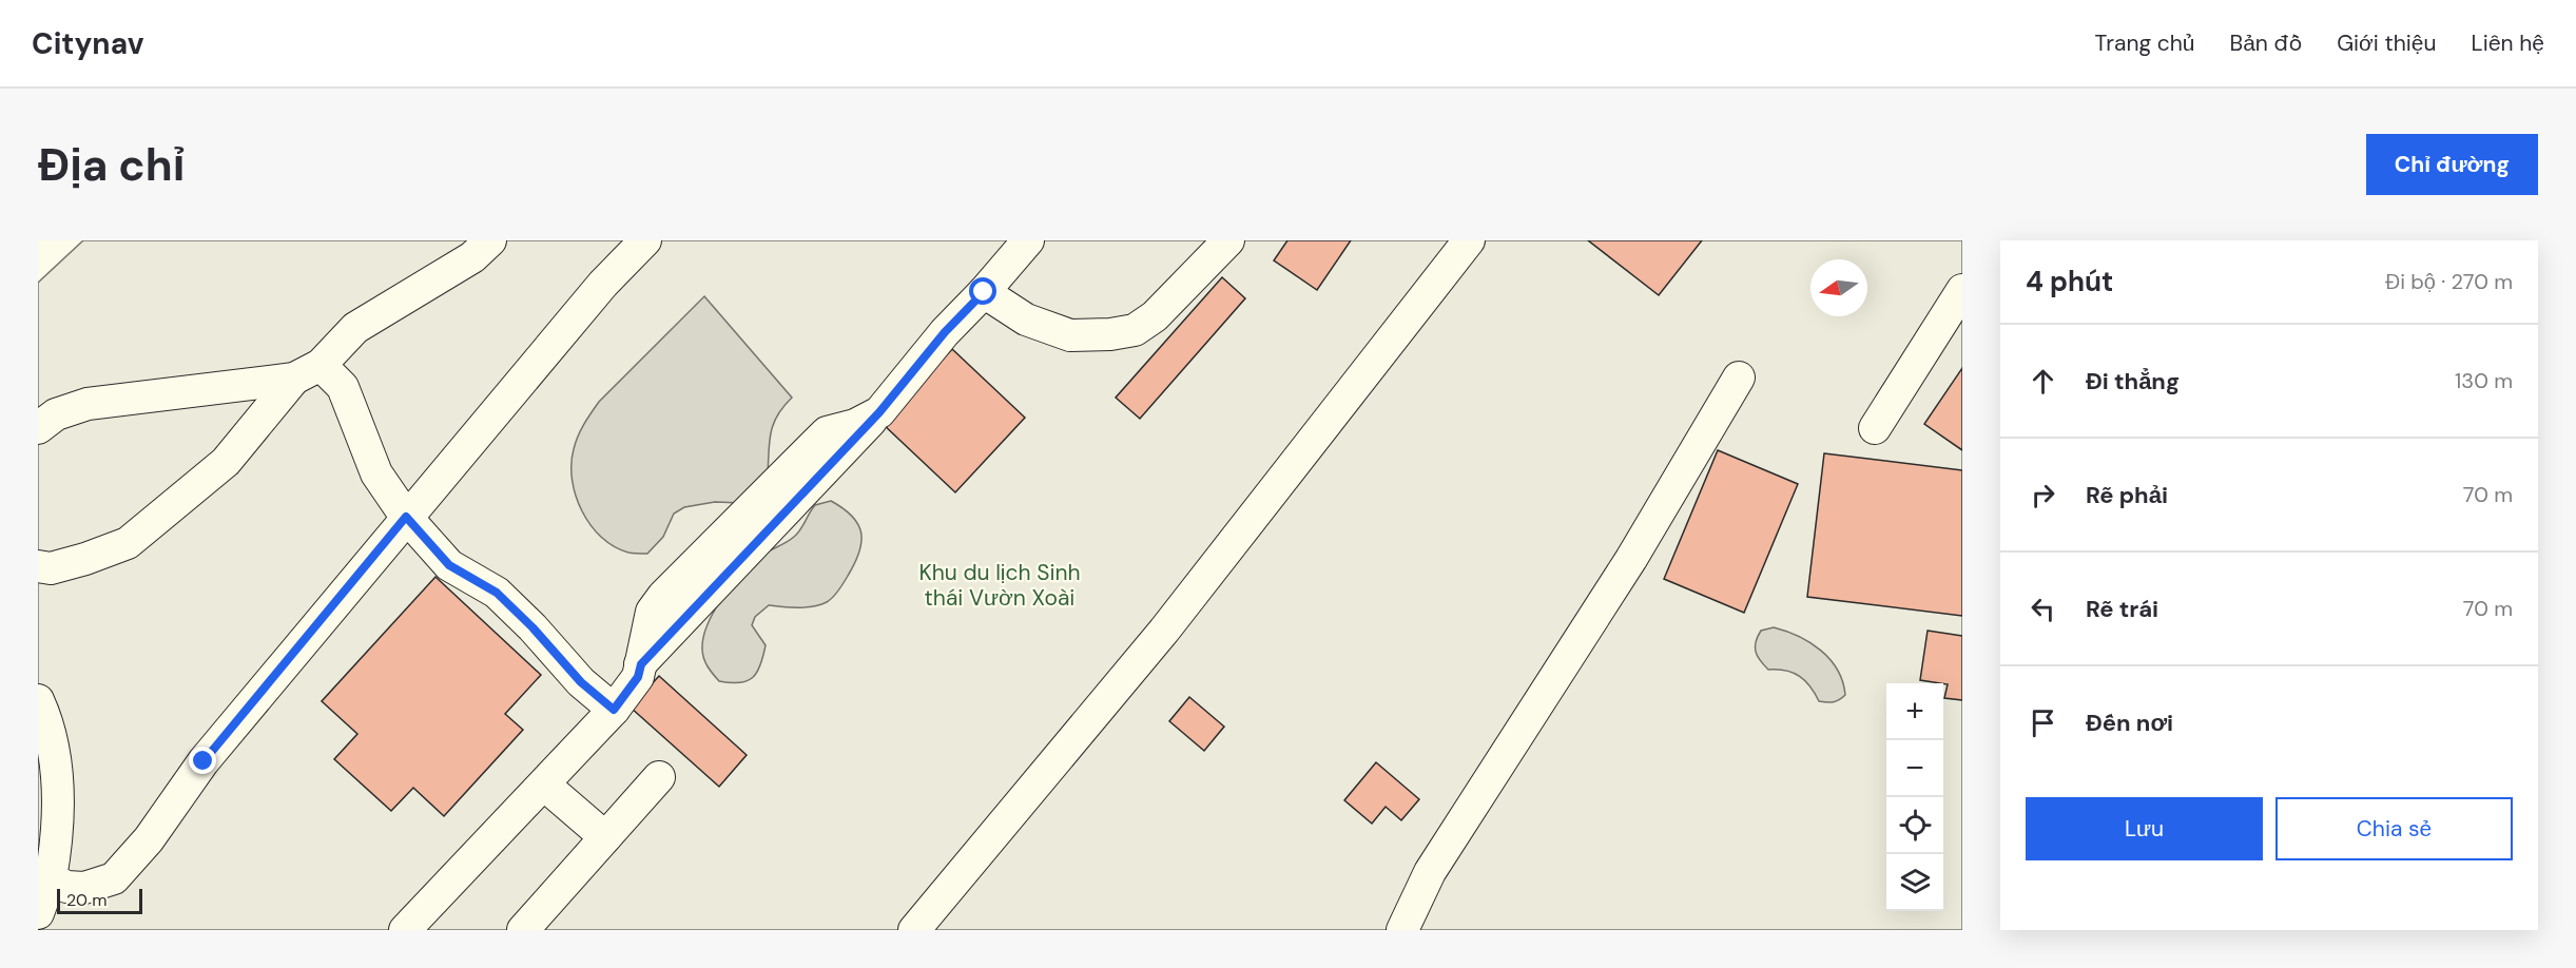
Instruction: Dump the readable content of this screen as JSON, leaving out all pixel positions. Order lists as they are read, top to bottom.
{
  "parks": ["Khu du lịch Sinh thái Vườn Xoài"],
  "scale_bar": "20 m",
  "north": "left",
  "page": {
    "header": "Citynav",
    "nav": [
      "Trang chủ",
      "Bản đồ",
      "Giới thiệu",
      "Liên hệ"
    ],
    "buttons": [
      "Chỉ đường",
      ["Lưu", "Chia sẻ"]
    ],
    "title": "Địa chỉ",
    "heading": ["4 phút", "Đi bộ · 270 m"],
    "list": [
      ["Đi thẳng", "130 m"],
      ["Rẽ phải", "70 m"],
      ["Rẽ trái", "70 m"],
      "Đến nơi"
    ],
    "map_buttons": ["+", "−"],
    "scale": "20 m"
  }
}
